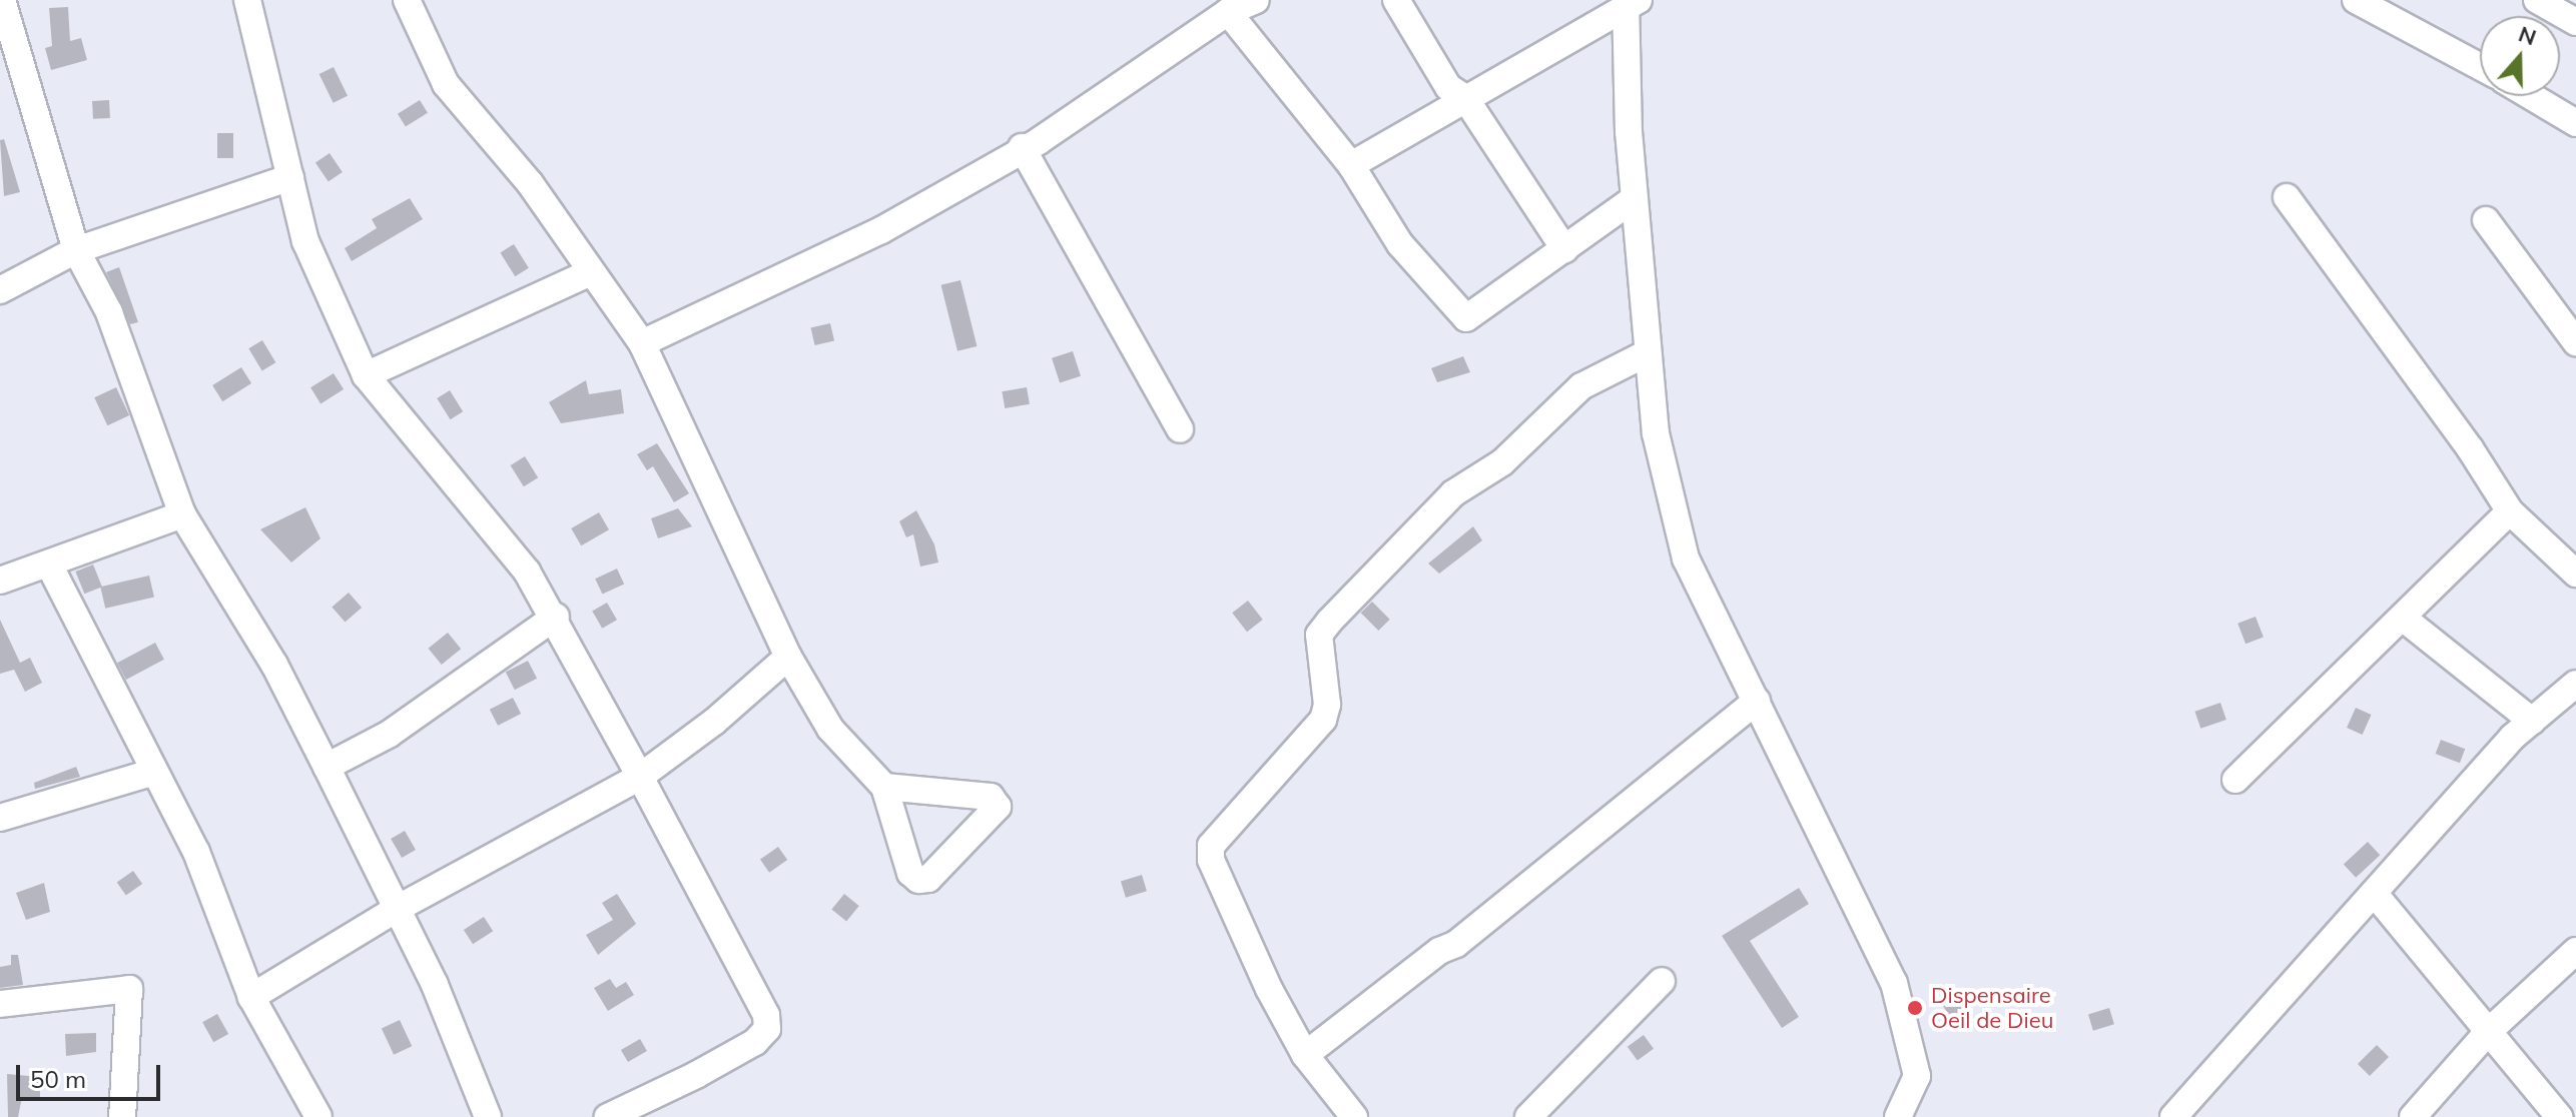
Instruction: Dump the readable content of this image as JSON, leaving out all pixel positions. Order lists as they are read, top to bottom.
{
  "places": ["Dispensaire Oeil de Dieu"],
  "scale_bar": "50 m",
  "north": "top"
}
